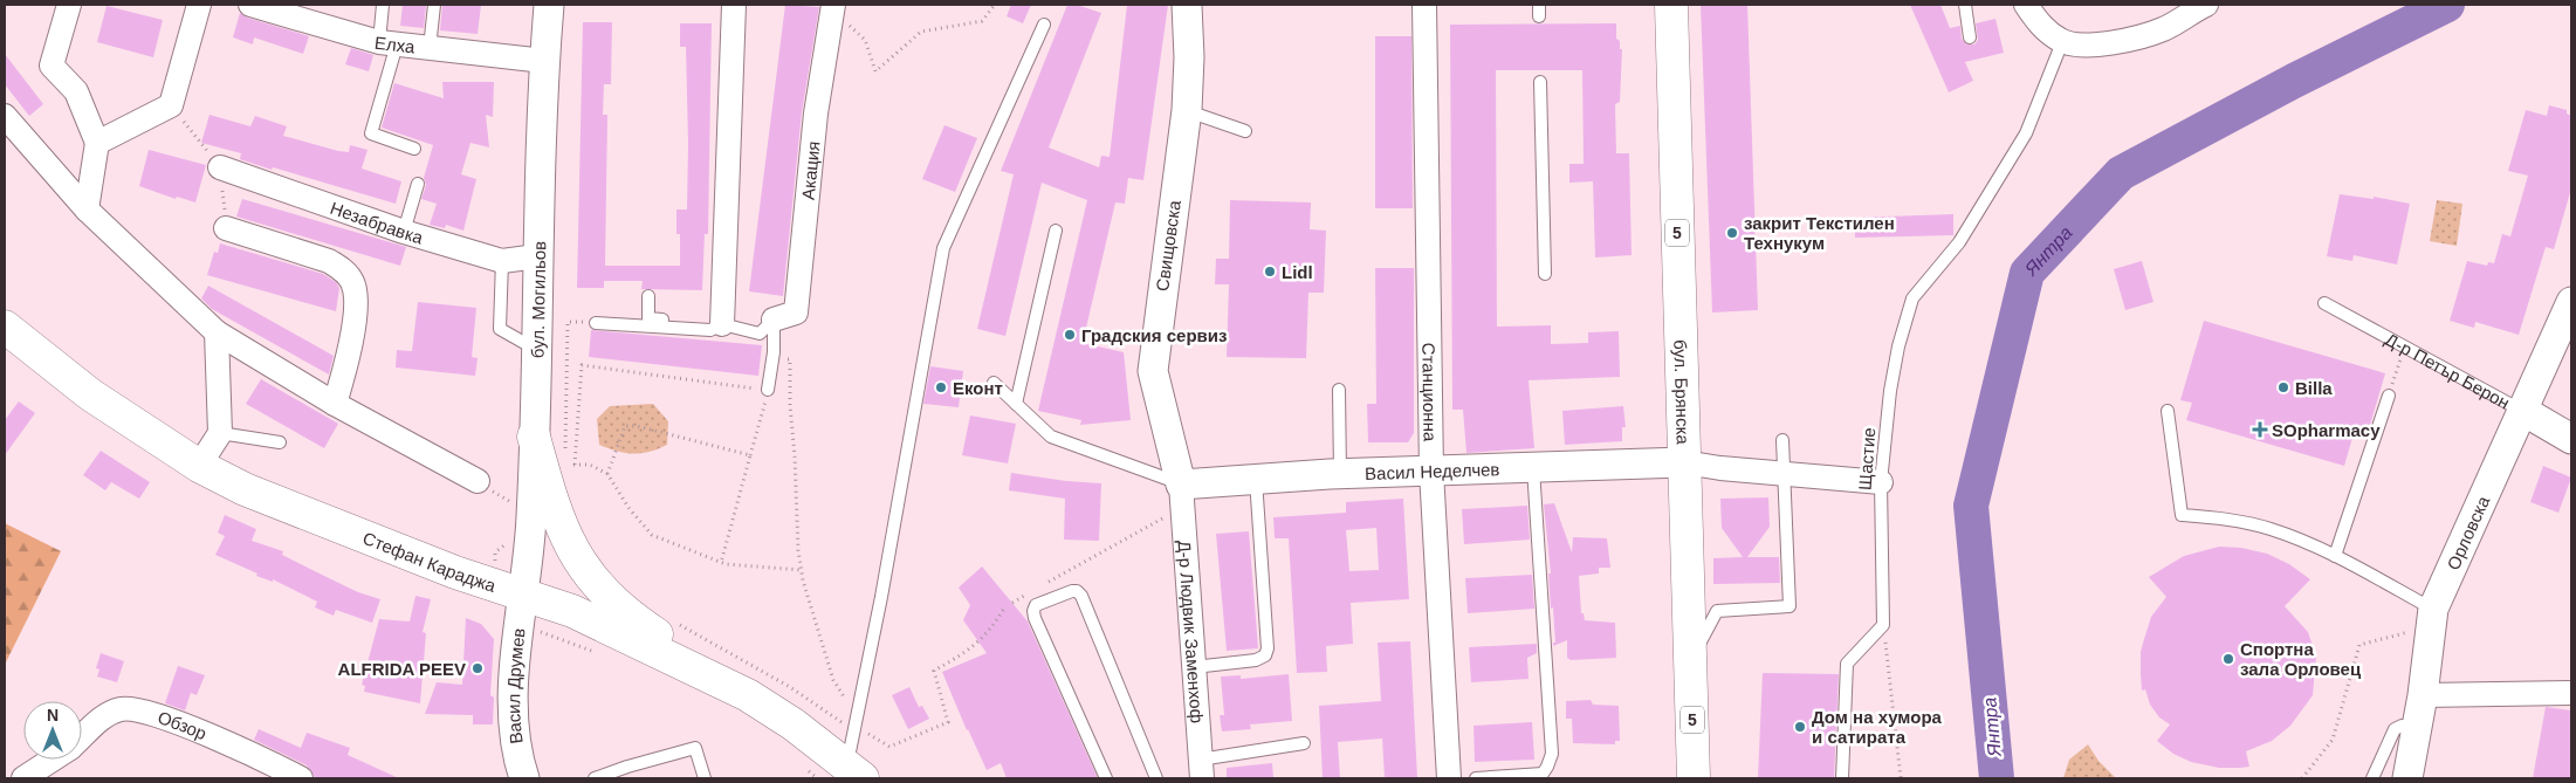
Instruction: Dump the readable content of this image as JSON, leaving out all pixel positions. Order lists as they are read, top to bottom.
{
  "streets": {
    "main road": ["5", "бул. Брянска", "Стефан Караджа"],
    "street": [
      "Елха",
      "Акация",
      "Незабравка",
      "Свищовска",
      "бул. Могильов",
      "Д-р Петър Берон",
      "Станционна",
      "Васил Неделчев",
      "Орловска",
      "Д-р Людвик Заменхоф",
      "Васил Друмев",
      "Обзор"
    ],
    "lane": ["Щастие"]
  },
  "crossings": [
    ["Елха", "бул. Могильов"],
    ["Незабравка", "бул. Могильов"],
    ["Свищовска", "Васил Неделчев"],
    ["Свищовска", "Д-р Людвик Заменхоф"],
    ["бул. Могильов", "Стефан Караджа"],
    ["бул. Могильов", "Васил Друмев"],
    ["Д-р Петър Берон", "Орловска"],
    ["Станционна", "Васил Неделчев"],
    ["бул. Брянска", "Васил Неделчев"],
    ["Васил Неделчев", "Д-р Людвик Заменхоф"],
    ["Стефан Караджа", "Васил Друмев"]
  ],
  "water": ["Янтра"],
  "places": {
    "other": [
      "закрит Текстилен Технукум",
      "Lidl",
      "Градския сервиз",
      "Еконт",
      "Billa",
      "Спортна зала Орловец",
      "ALFRIDA PEEV",
      "Дом на хумора и сатирата"
    ],
    "health": ["SOpharmacy"]
  },
  "north": "top"
}
